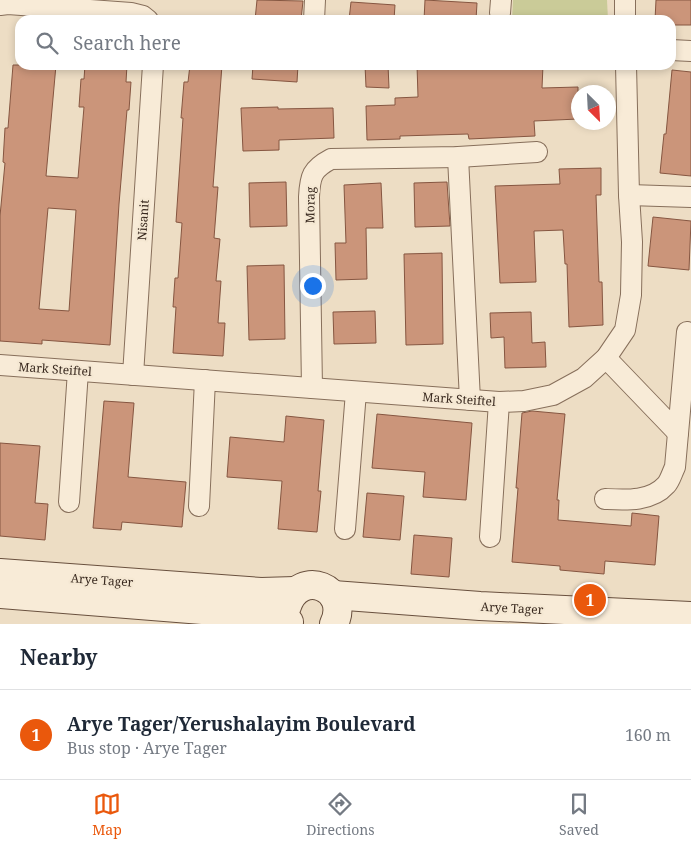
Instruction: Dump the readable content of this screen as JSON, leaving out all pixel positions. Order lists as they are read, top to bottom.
{
  "streets": {
    "street": [
      "Morag",
      "Nisanit",
      "Mark Steiftel",
      "Arye Tager"
    ]
  },
  "crossings": [
    ["Morag", "Mark Steiftel"],
    ["Nisanit", "Mark Steiftel"]
  ],
  "north": "bottom right",
  "page": {
    "search": "Search here",
    "pins": "1",
    "heading": "Nearby",
    "list": [
      {
        "mark": "1",
        "name": "Arye Tager/Yerushalayim Boulevard",
        "note": "Bus stop · Arye Tager",
        "value": "160 m"
      }
    ],
    "nav": ["Map", "Directions", "Saved"]
  }
}
